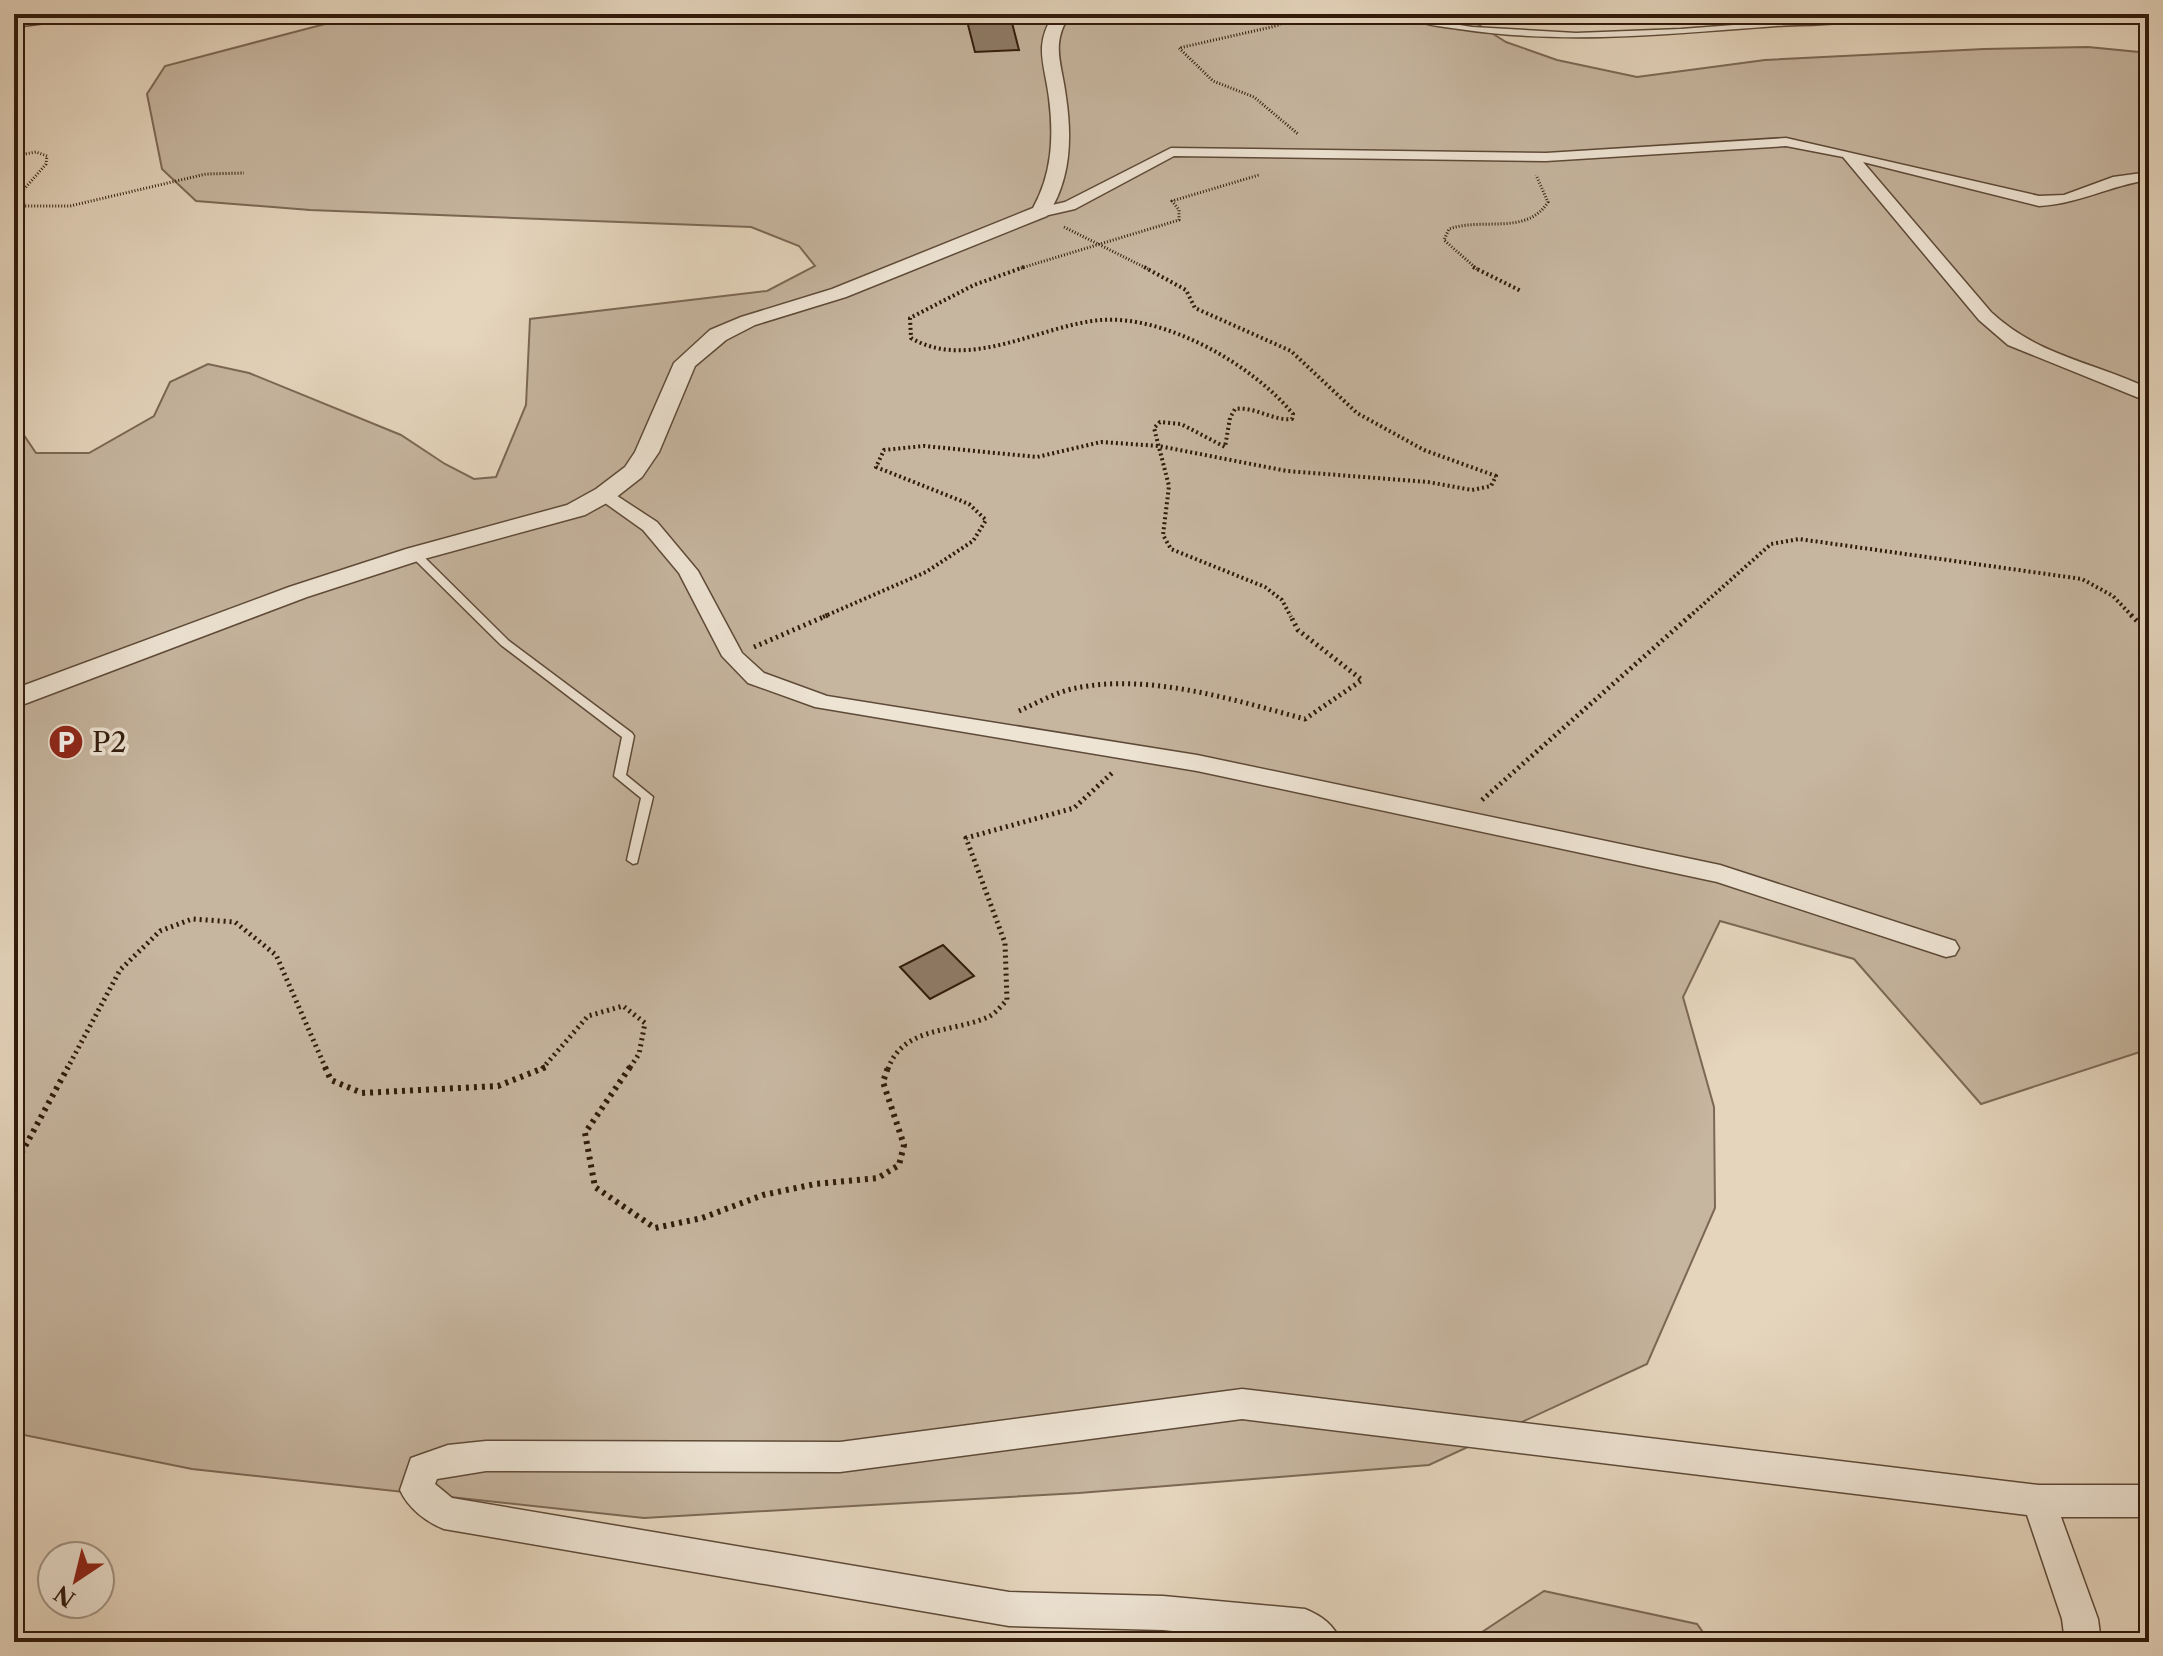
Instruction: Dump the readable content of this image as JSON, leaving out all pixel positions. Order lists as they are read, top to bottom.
{
  "places": {
    "parking": ["P2"]
  },
  "north": "bottom left"
}
